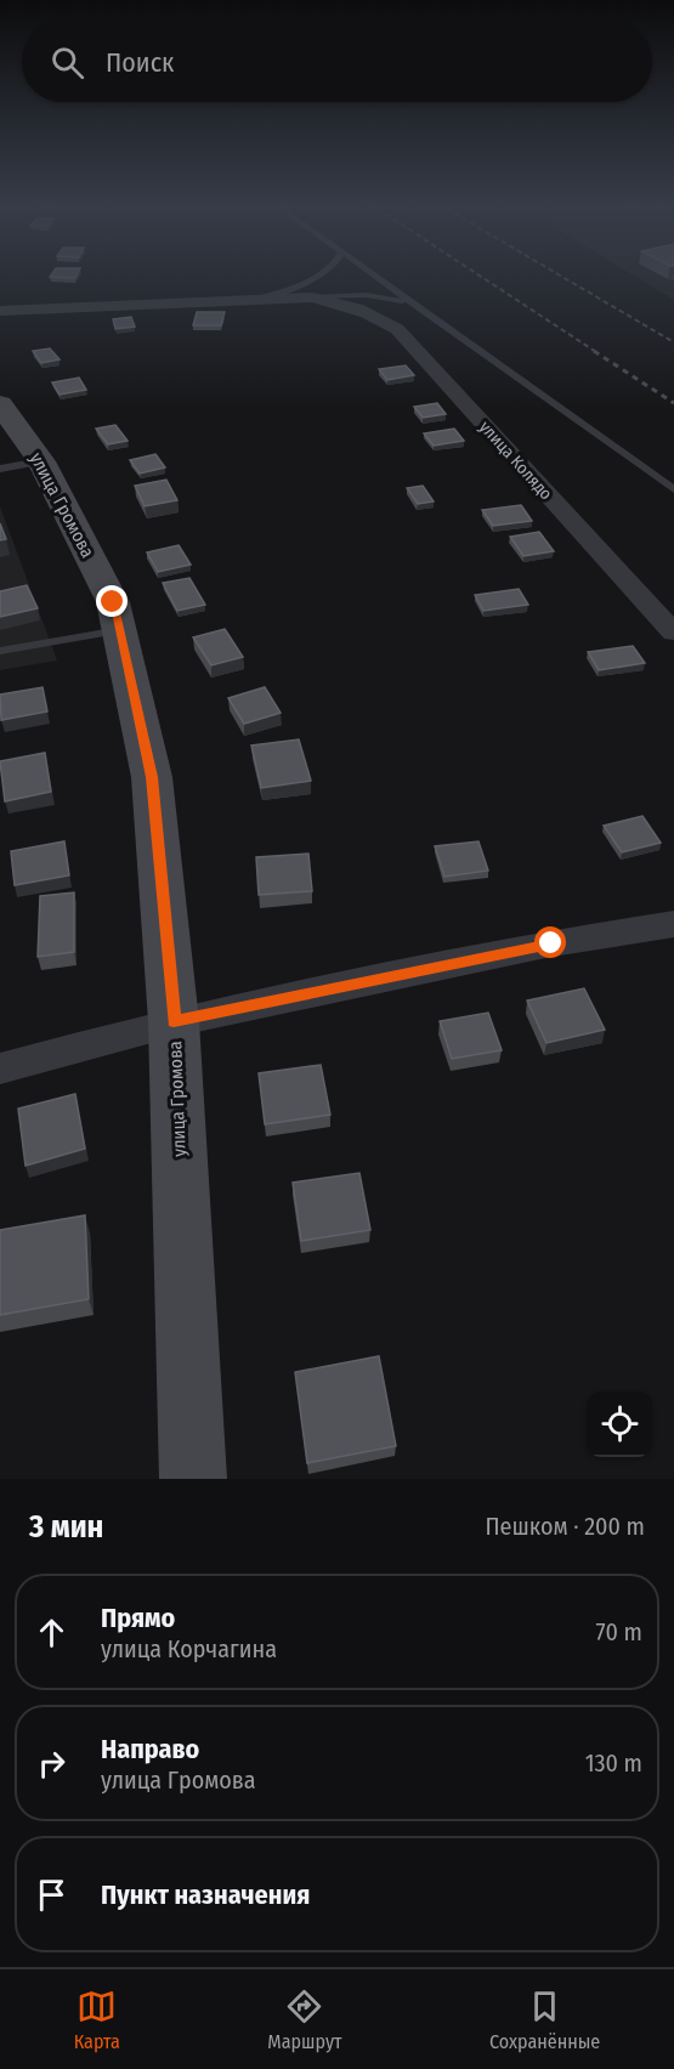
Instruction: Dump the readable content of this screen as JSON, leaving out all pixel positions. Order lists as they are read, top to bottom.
{
  "streets": {
    "street": ["улица Колядо", "улица Громова"]
  },
  "page": {
    "search": "Поиск",
    "heading": ["3 мин", "Пешком · 200 m"],
    "list": [
      ["Прямо", "улица Корчагина", "70 m"],
      ["Направо", "улица Громова", "130 m"],
      "Пункт назначения"
    ],
    "nav": ["Карта", "Маршрут", "Сохранённые"]
  }
}
